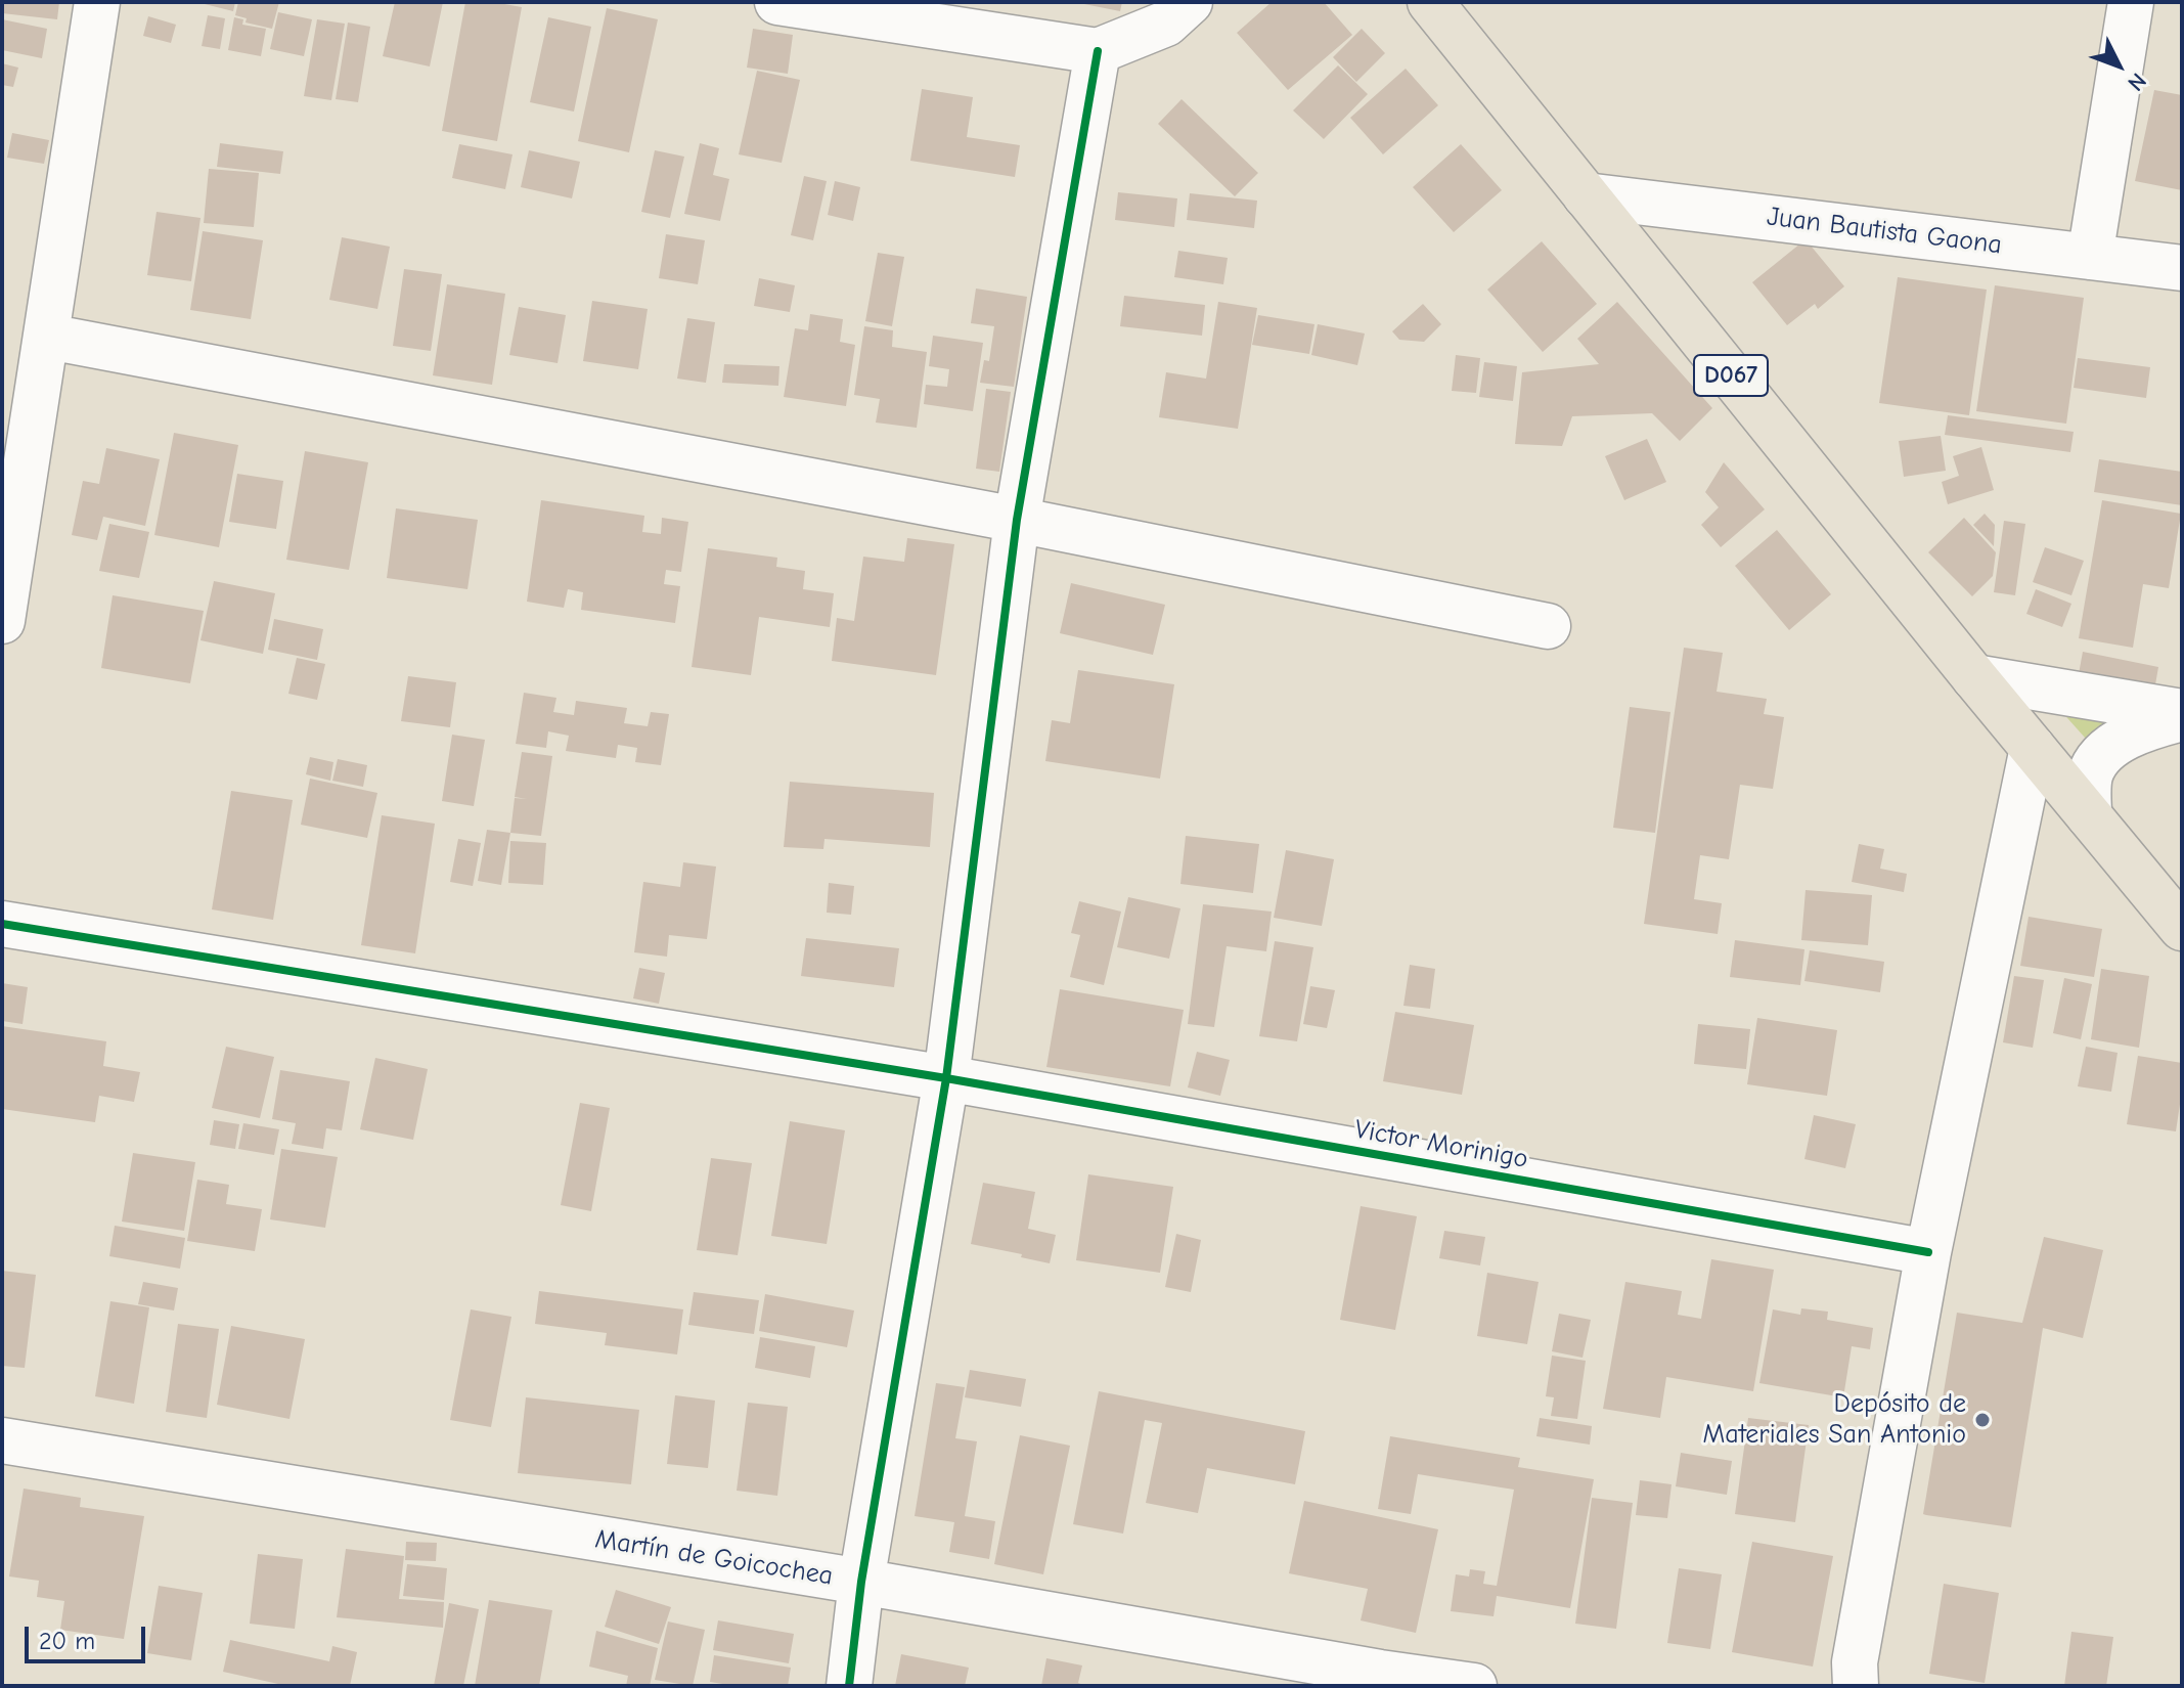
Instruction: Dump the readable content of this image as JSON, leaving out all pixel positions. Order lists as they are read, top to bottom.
{
  "streets": {
    "main road": ["D067"],
    "street": ["Juan Bautista Gaona", "Victor Morinigo", "Martín de Goicochea"]
  },
  "crossings": [
    ["Juan Bautista Gaona", "D067"]
  ],
  "places": ["Depósito de Materiales San Antonio"],
  "scale_bar": "20 m",
  "north": "bottom right"
}
